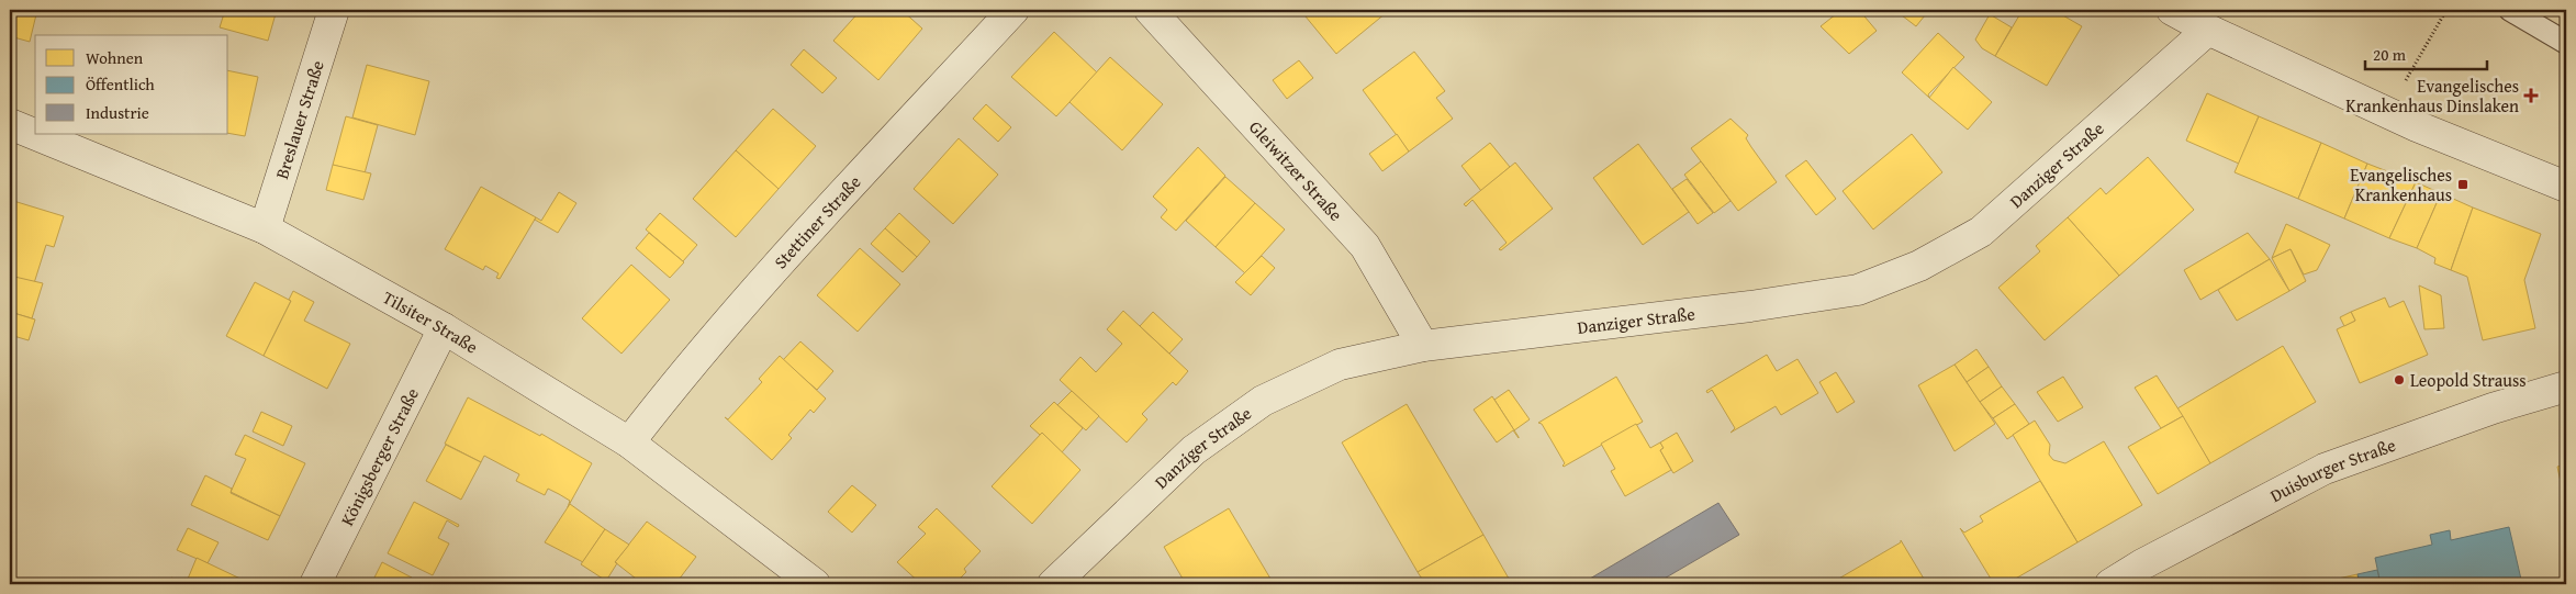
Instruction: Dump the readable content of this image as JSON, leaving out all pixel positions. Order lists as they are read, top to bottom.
{
  "streets": {
    "street": [
      "Breslauer Straße",
      "Danziger Straße",
      "Gleiwitzer Straße",
      "Stettiner Straße",
      "Tilsiter Straße",
      "Königsberger Straße",
      "Duisburger Straße"
    ]
  },
  "crossings": [
    ["Breslauer Straße", "Tilsiter Straße"],
    ["Danziger Straße", "Gleiwitzer Straße"],
    ["Stettiner Straße", "Tilsiter Straße"],
    ["Tilsiter Straße", "Königsberger Straße"]
  ],
  "places": {
    "health": ["Evangelisches Krankenhaus Dinslaken"],
    "transit": ["Evangelisches Krankenhaus"],
    "other": ["Leopold Strauss"]
  },
  "legend": ["Wohnen", "Öffentlich", "Industrie"],
  "scale_bar": "20 m"
}
